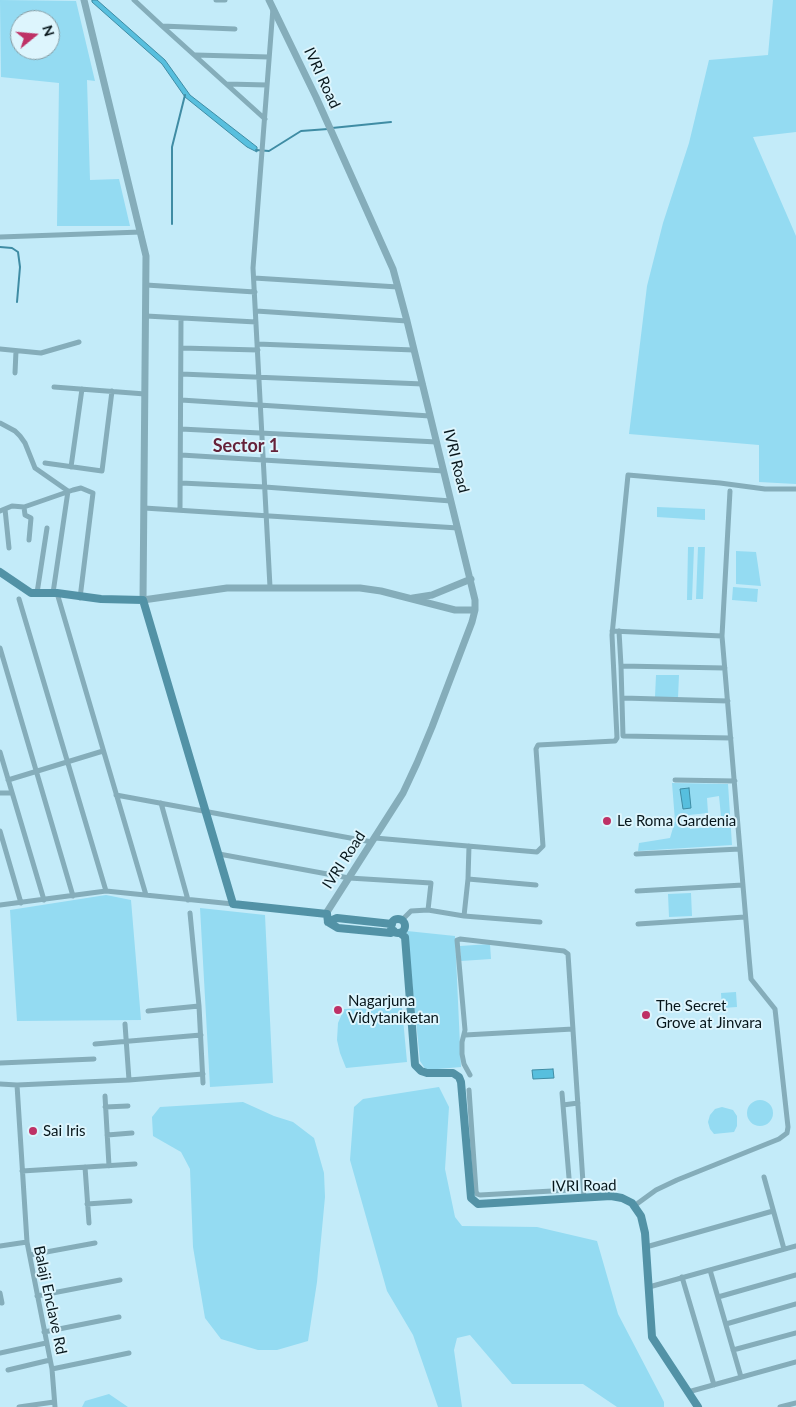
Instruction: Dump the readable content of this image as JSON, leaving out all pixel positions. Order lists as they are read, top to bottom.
{
  "streets": {
    "main road": ["IVRI Road"],
    "street": ["Balaji Enclave Rd"]
  },
  "districts": ["Sector 1"],
  "places": [
    "Le Roma Gardenia",
    "Nagarjuna Vidytaniketan",
    "The Secret Grove at Jinvara",
    "Sai Iris"
  ],
  "north": "right"
}
